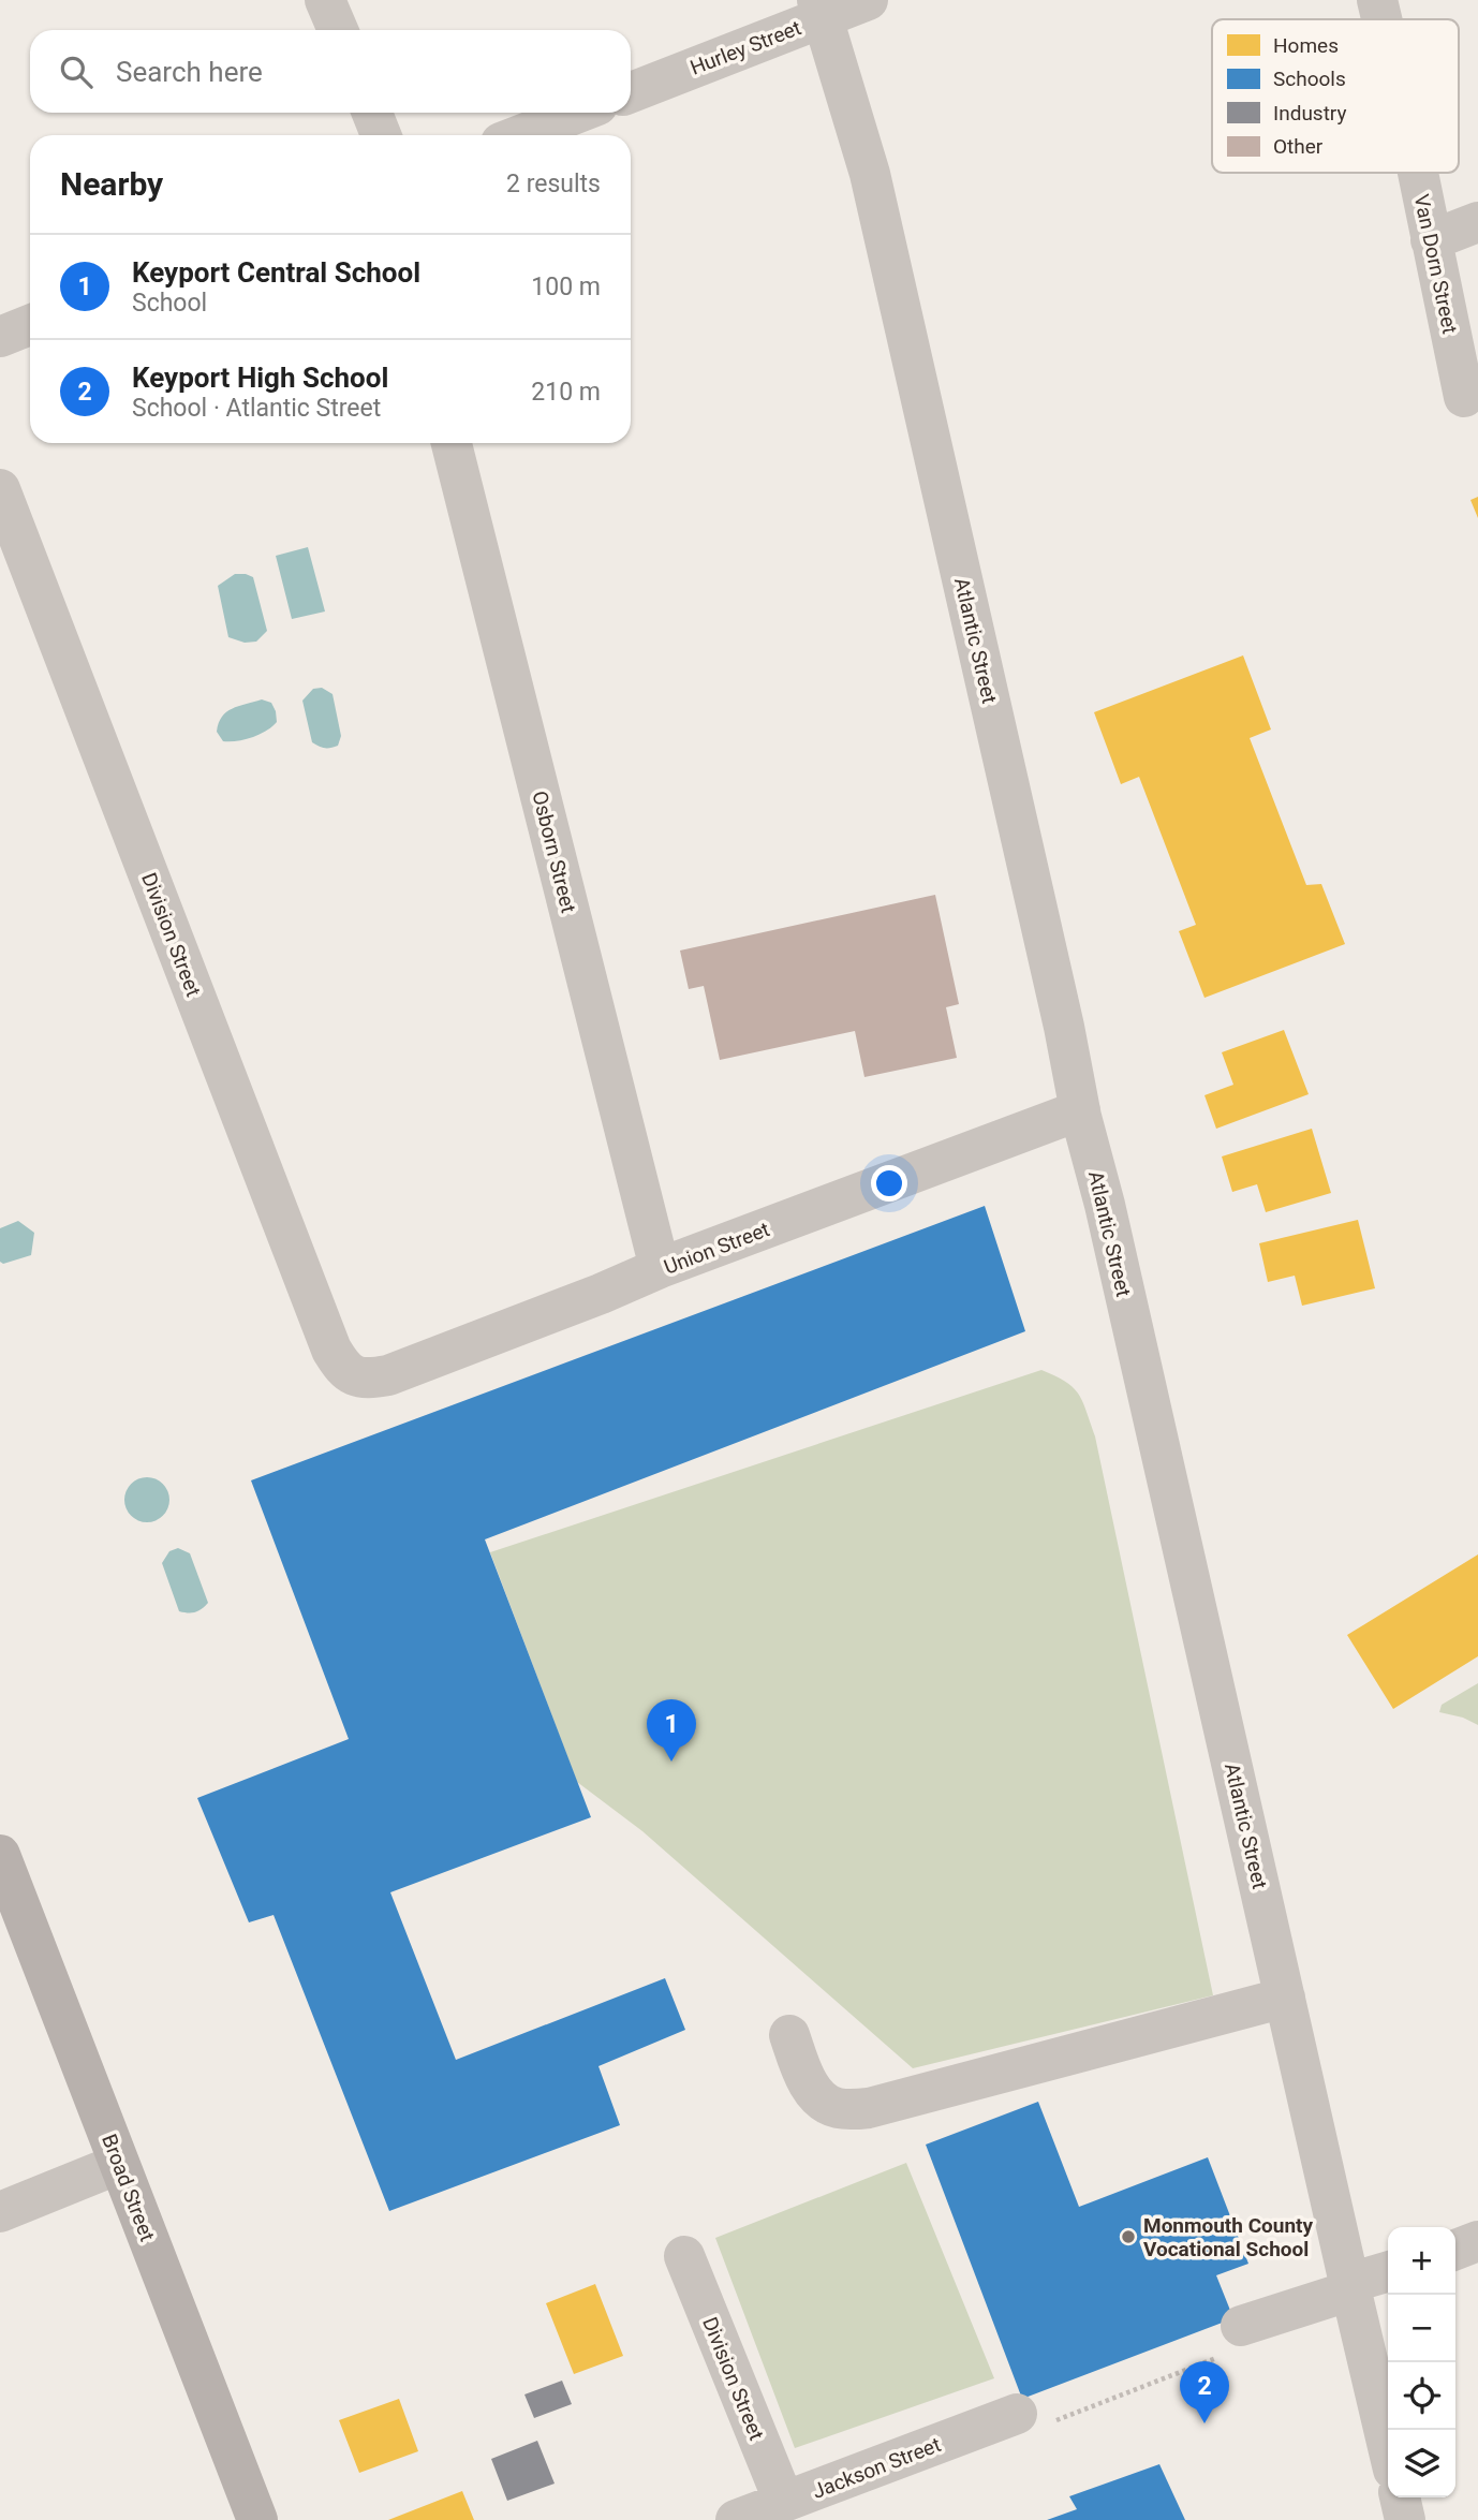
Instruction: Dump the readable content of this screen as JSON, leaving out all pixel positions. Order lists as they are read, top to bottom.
{
  "streets": {
    "main road": ["Broad Street"],
    "street": [
      "Hurley Street",
      "Van Dorn Street",
      "Atlantic Street",
      "Osborn Street",
      "Division Street",
      "Union Street",
      "Jackson Street"
    ]
  },
  "crossings": [
    ["Hurley Street", "Atlantic Street"],
    ["Atlantic Street", "Union Street"],
    ["Osborn Street", "Union Street"],
    ["Division Street", "Union Street"],
    ["Division Street", "Jackson Street"]
  ],
  "places": ["Monmouth County Vocational School"],
  "legend": [
    "Homes",
    "Schools",
    "Industry",
    "Other"
  ],
  "page": {
    "search": "Search here",
    "heading": ["Nearby", "2 results"],
    "list": [
      {
        "mark": "1",
        "name": "Keyport Central School",
        "note": "School",
        "value": "100 m"
      },
      {
        "mark": "2",
        "name": "Keyport High School",
        "note": "School · Atlantic Street",
        "value": "210 m"
      }
    ],
    "pins": ["1", "2"],
    "map_buttons": ["+", "−"]
  }
}
